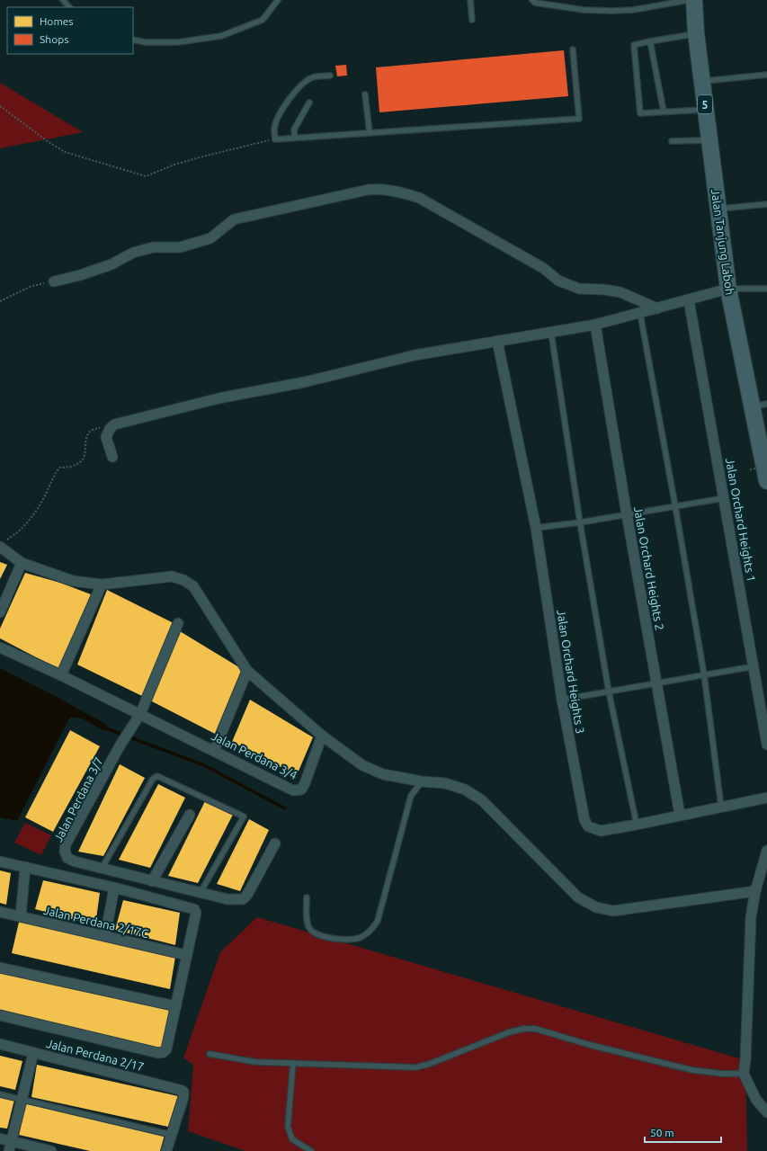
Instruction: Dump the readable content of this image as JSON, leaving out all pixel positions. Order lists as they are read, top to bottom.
{
  "streets": {
    "highway": ["5", "Jalan Tanjung Laboh"],
    "street": [
      "Jalan Orchard Heights 1",
      "Jalan Orchard Heights 2",
      "Jalan Orchard Heights 3",
      "Jalan Perdana 3/4",
      "Jalan Perdana 3/7",
      "Jalan Perdana 2/17C",
      "Jalan Perdana 2/17"
    ]
  },
  "crossings": [
    ["Jalan Orchard Heights 2", "Jalan Orchard Heights 3"],
    ["Jalan Perdana 3/4", "Jalan Perdana 3/7"]
  ],
  "legend": ["Homes", "Shops"],
  "scale_bar": "50 m"
}
